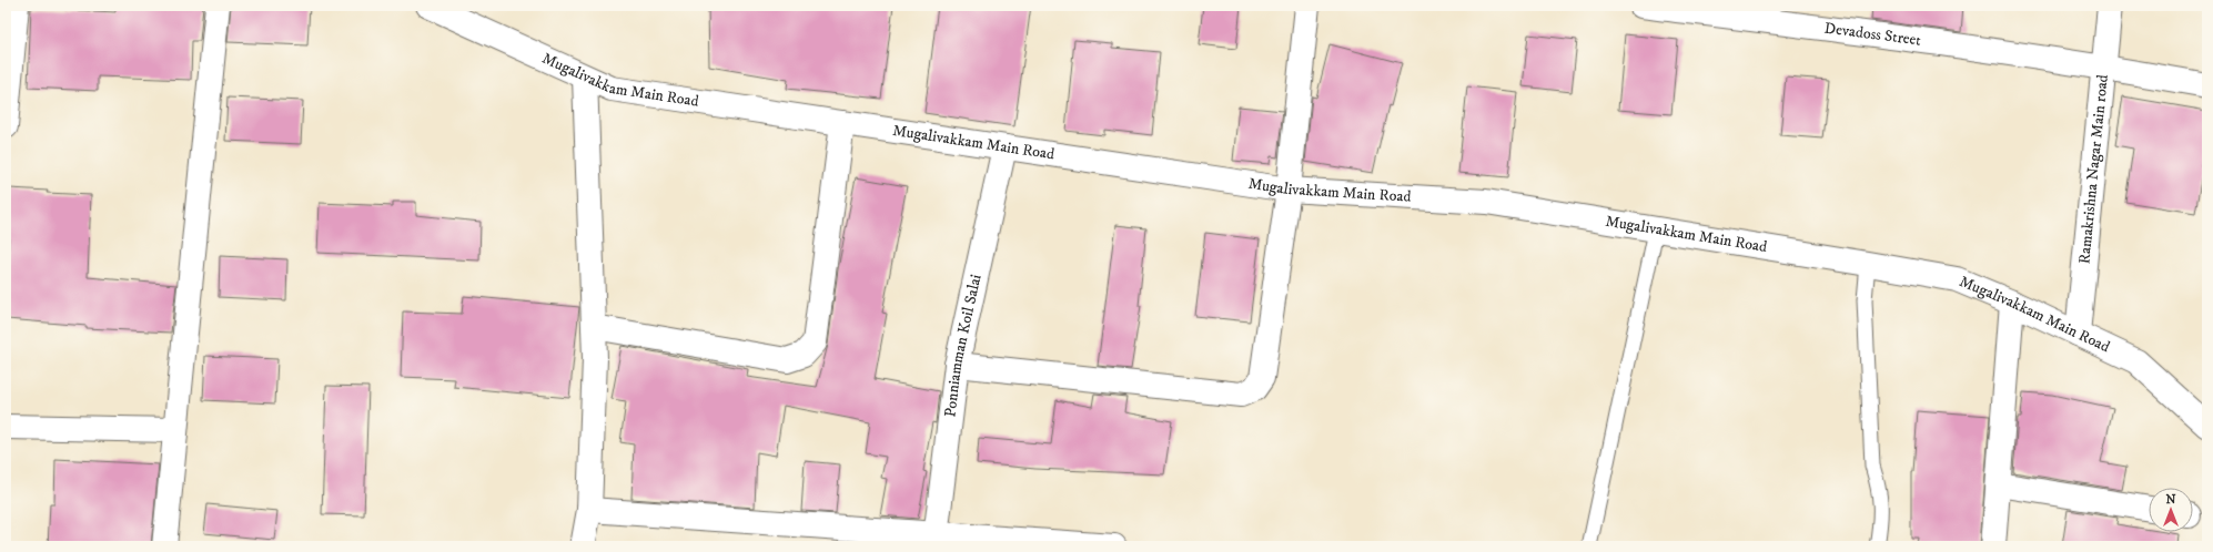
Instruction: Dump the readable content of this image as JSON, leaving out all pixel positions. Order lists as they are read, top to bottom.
{
  "streets": {
    "street": [
      "Devadoss Street",
      "Mugalivakkam Main Road",
      "Ramakrishna Nagar Main road",
      "Ponniamman Koil Salai"
    ]
  },
  "crossings": [
    ["Devadoss Street", "Ramakrishna Nagar Main road"],
    ["Mugalivakkam Main Road", "Ramakrishna Nagar Main road"],
    ["Mugalivakkam Main Road", "Ponniamman Koil Salai"]
  ],
  "north": "top"
}
